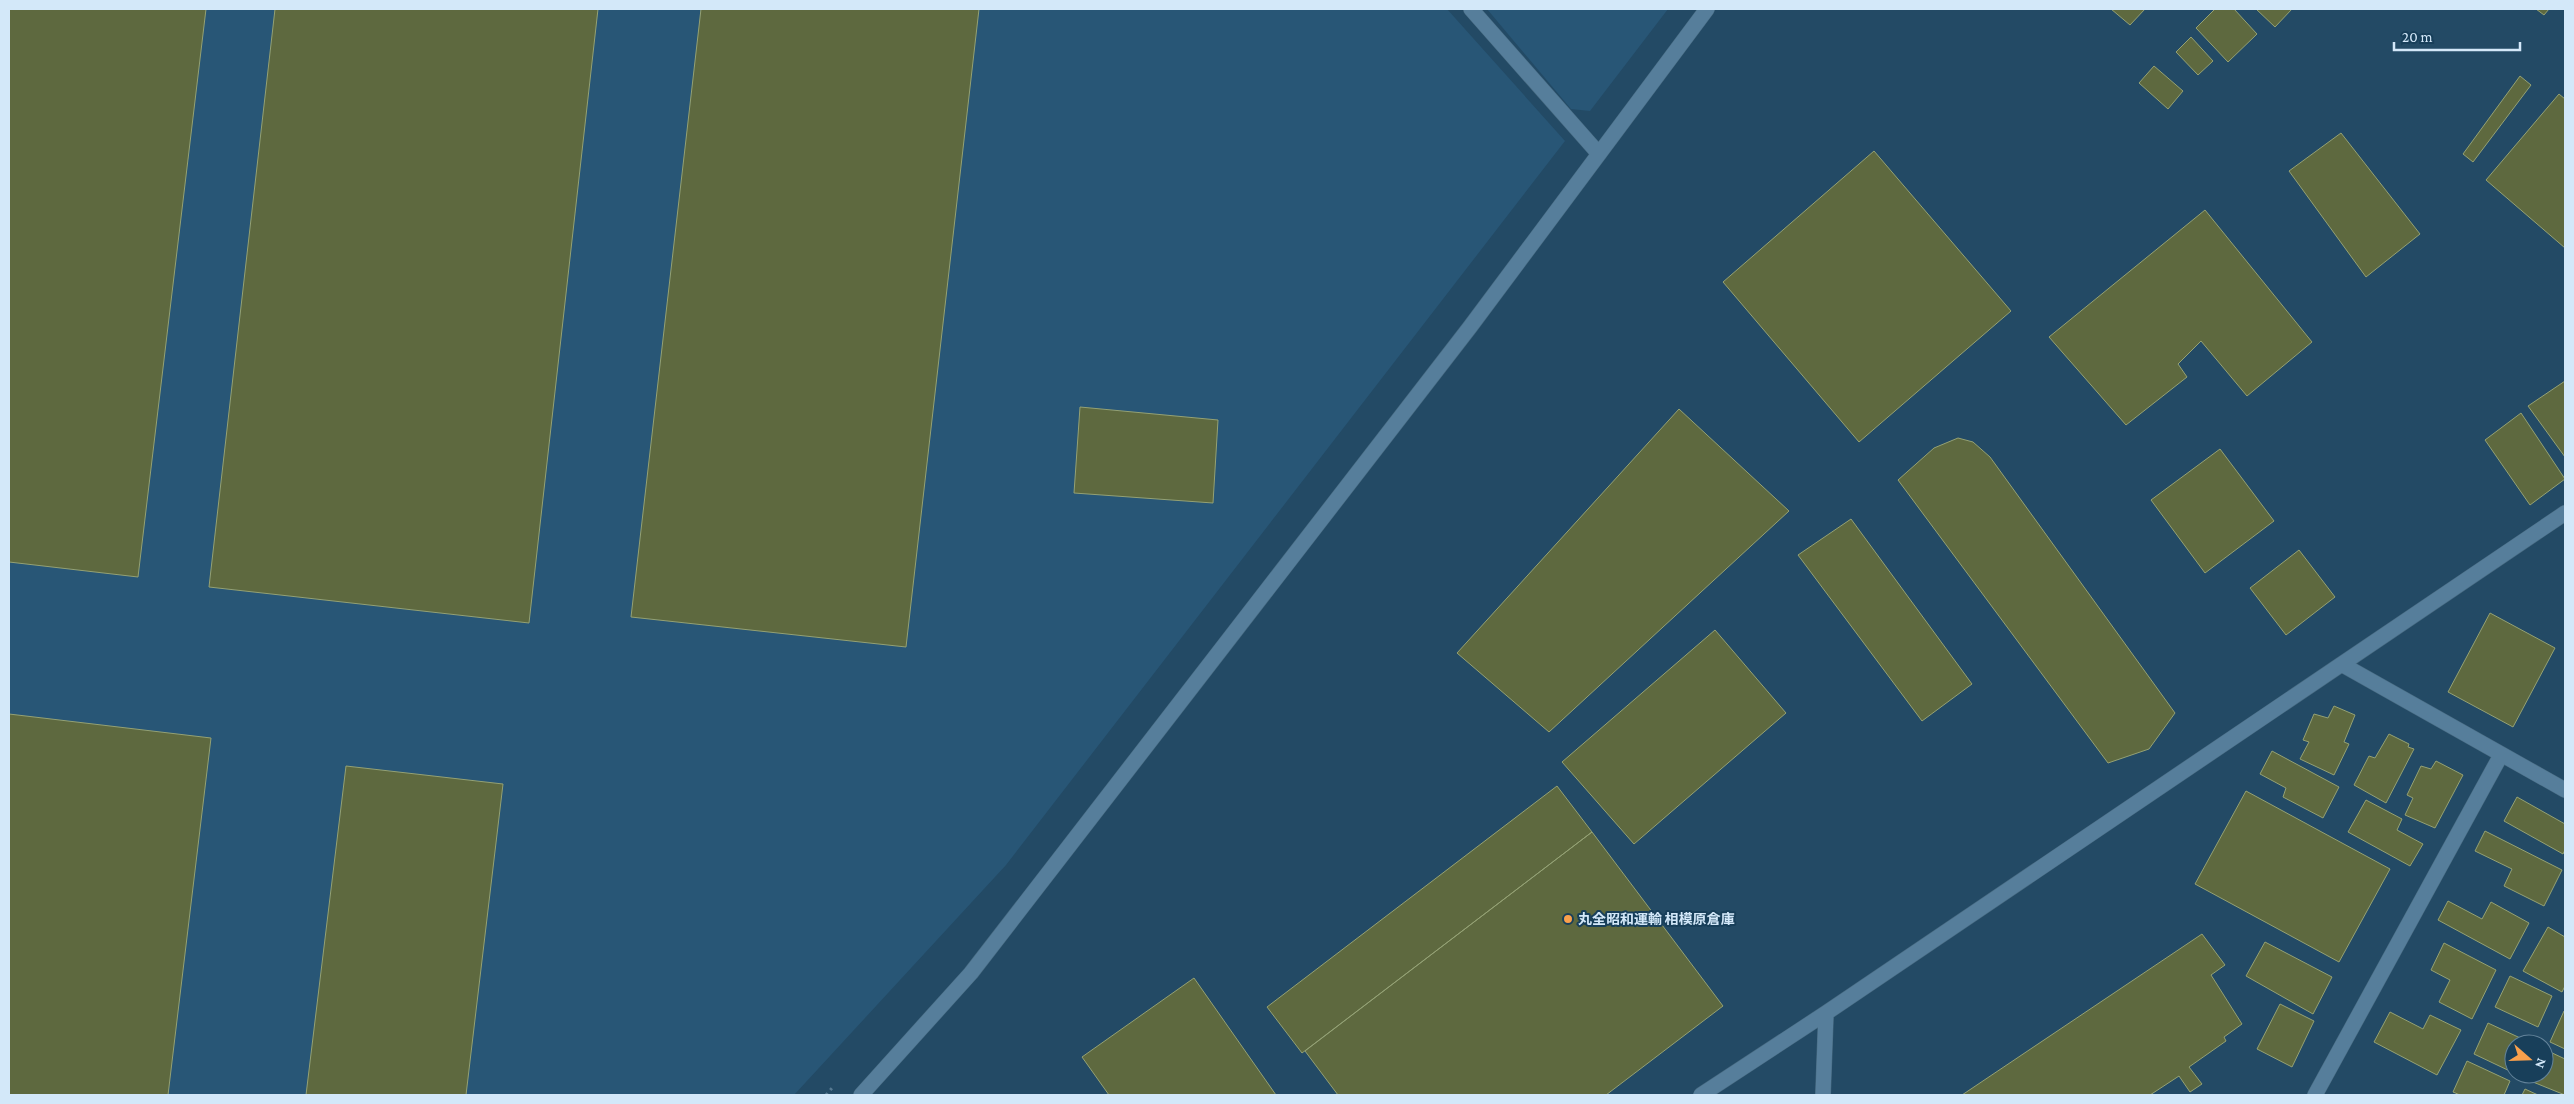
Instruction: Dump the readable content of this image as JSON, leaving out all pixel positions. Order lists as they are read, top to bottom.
{
  "places": ["丸全昭和運輸 相模原倉庫"],
  "scale_bar": "20 m",
  "north": "right"
}
